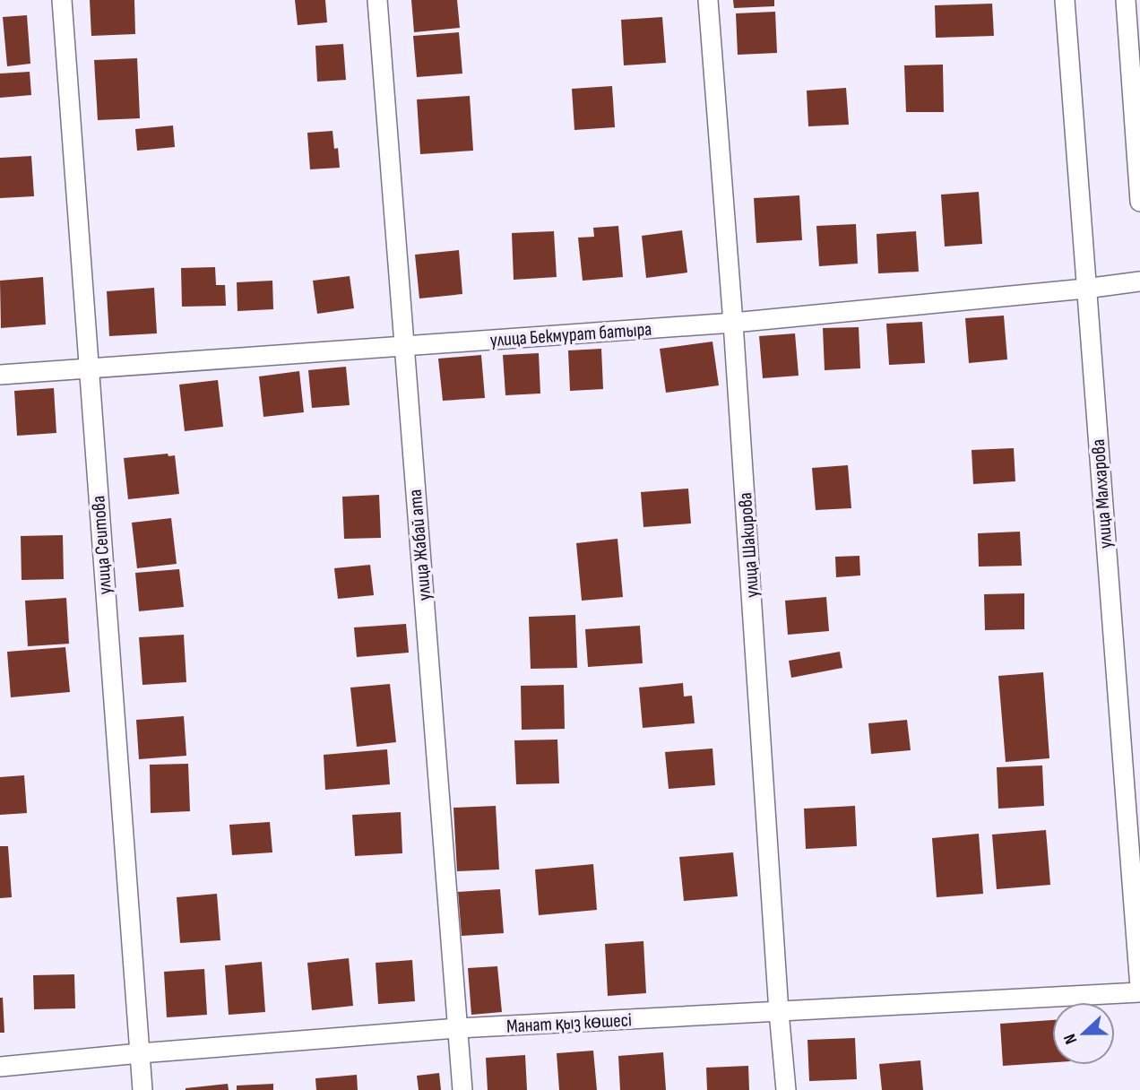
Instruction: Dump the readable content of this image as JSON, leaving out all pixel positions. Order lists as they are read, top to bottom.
{
  "streets": {
    "street": [
      "улица Бекмурат батыра",
      "улица Малхарова",
      "улица Сеитова",
      "улица Жабай ата",
      "улица Шакирова",
      "Манат қыз көшесі"
    ]
  },
  "crossings": [
    ["улица Бекмурат батыра", "улица Малхарова"],
    ["улица Бекмурат батыра", "улица Сеитова"],
    ["улица Бекмурат батыра", "улица Жабай ата"],
    ["улица Бекмурат батыра", "улица Шакирова"],
    ["улица Малхарова", "Манат қыз көшесі"],
    ["улица Сеитова", "Манат қыз көшесі"],
    ["улица Жабай ата", "Манат қыз көшесі"],
    ["улица Шакирова", "Манат қыз көшесі"]
  ],
  "north": "left"
}
